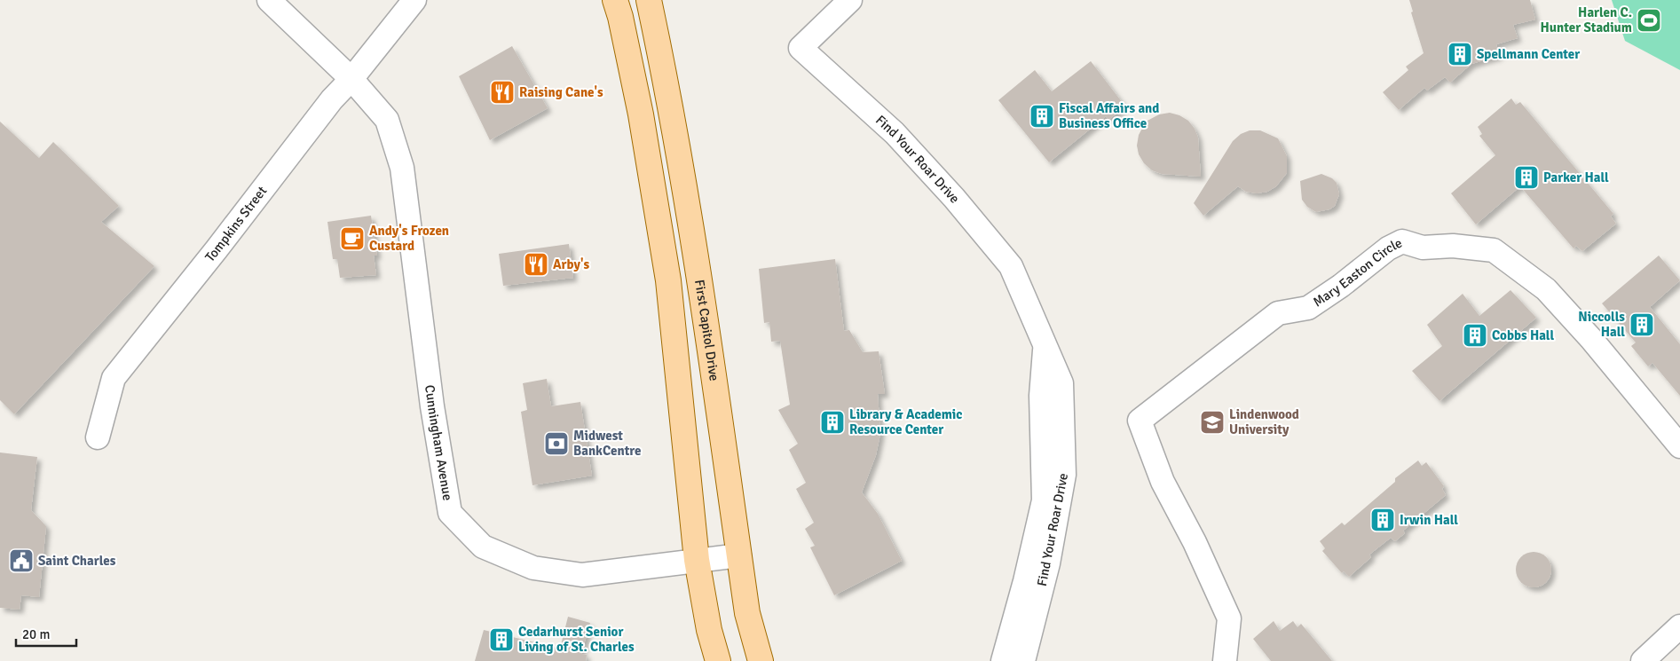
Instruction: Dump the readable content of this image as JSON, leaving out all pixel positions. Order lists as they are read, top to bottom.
{
  "streets": {
    "main road": ["First Capitol Drive"],
    "street": [
      "Find Your Roar Drive",
      "Tompkins Street",
      "Mary Easton Circle",
      "Cunningham Avenue"
    ]
  },
  "crossings": [
    ["Tompkins Street", "Cunningham Avenue"],
    ["First Capitol Drive", "Cunningham Avenue"]
  ],
  "places": {
    "sports": ["Harlen C. Hunter Stadium"],
    "building": [
      "Spellmann Center",
      "Fiscal Affairs and Business Office",
      "Parker Hall",
      "Niccolls Hall",
      "Cobbs Hall",
      "Library & Academic Resource Center",
      "Irwin Hall",
      "Cedarhurst Senior Living of St. Charles"
    ],
    "restaurant": ["Raising Cane's", "Arby's"],
    "cafe": ["Andy's Frozen Custard"],
    "school or university": ["Lindenwood University"],
    "bank": ["Midwest BankCentre"],
    "public building": ["Saint Charles"]
  },
  "scale_bar": "20 m"
}
